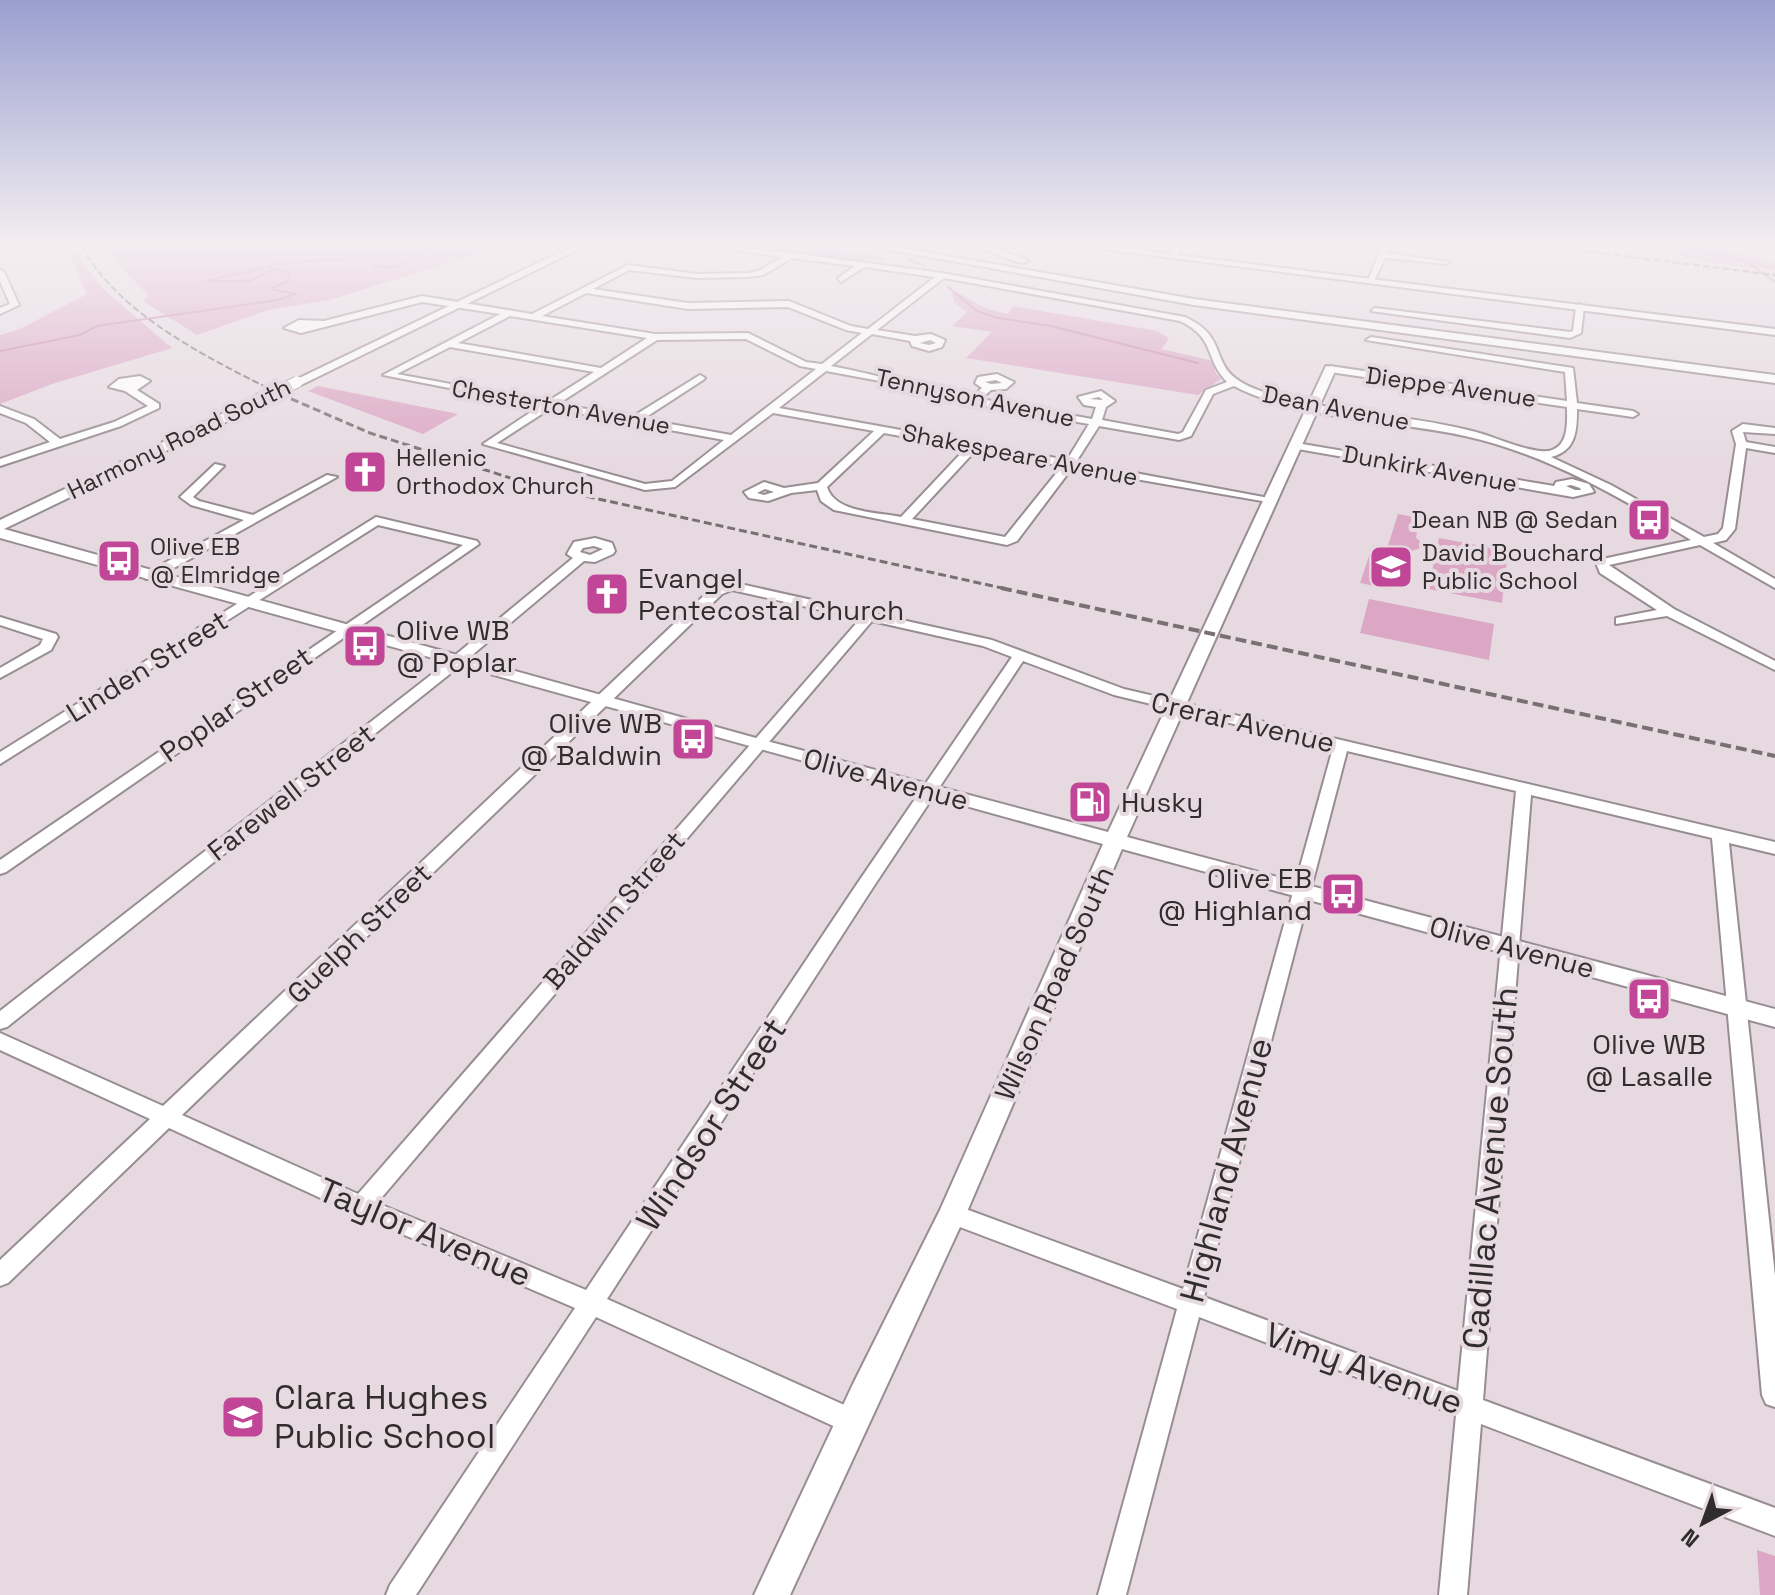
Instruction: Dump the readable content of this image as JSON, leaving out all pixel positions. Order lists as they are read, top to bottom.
{
  "streets": {
    "main road": ["Harmony Road South", "Olive Avenue", "Wilson Road South"],
    "street": [
      "Dieppe Avenue",
      "Tennyson Avenue",
      "Chesterton Avenue",
      "Dean Avenue",
      "Shakespeare Avenue",
      "Dunkirk Avenue",
      "Linden Street",
      "Poplar Street",
      "Crerar Avenue",
      "Farewell Street",
      "Baldwin Street",
      "Guelph Street",
      "Windsor Street",
      "Cadillac Avenue South",
      "Highland Avenue",
      "Taylor Avenue",
      "Vimy Avenue"
    ]
  },
  "crossings": [
    ["Dieppe Avenue", "Wilson Road South"],
    ["Tennyson Avenue", "Dean Avenue"],
    ["Dean Avenue", "Wilson Road South"],
    ["Shakespeare Avenue", "Wilson Road South"],
    ["Dunkirk Avenue", "Wilson Road South"],
    ["Linden Street", "Poplar Street"],
    ["Linden Street", "Olive Avenue"],
    ["Poplar Street", "Olive Avenue"],
    ["Crerar Avenue", "Baldwin Street"],
    ["Crerar Avenue", "Guelph Street"],
    ["Crerar Avenue", "Wilson Road South"],
    ["Crerar Avenue", "Windsor Street"],
    ["Crerar Avenue", "Cadillac Avenue South"],
    ["Crerar Avenue", "Highland Avenue"],
    ["Olive Avenue", "Farewell Street"],
    ["Olive Avenue", "Baldwin Street"],
    ["Olive Avenue", "Guelph Street"],
    ["Olive Avenue", "Wilson Road South"],
    ["Olive Avenue", "Windsor Street"],
    ["Olive Avenue", "Cadillac Avenue South"],
    ["Olive Avenue", "Highland Avenue"],
    ["Baldwin Street", "Taylor Avenue"],
    ["Guelph Street", "Taylor Avenue"],
    ["Wilson Road South", "Taylor Avenue"],
    ["Wilson Road South", "Vimy Avenue"],
    ["Windsor Street", "Taylor Avenue"],
    ["Cadillac Avenue South", "Vimy Avenue"],
    ["Highland Avenue", "Vimy Avenue"]
  ],
  "places": {
    "church": ["Hellenic Orthodox Church", "Evangel Pentecostal Church"],
    "bus stop": [
      "Dean NB @ Sedan",
      "Olive EB @ Elmridge",
      "Olive WB @ Poplar",
      "Olive WB @ Baldwin",
      "Olive EB @ Highland",
      "Olive WB @ Lasalle"
    ],
    "school or university": ["David Bouchard Public School", "Clara Hughes Public School"],
    "fuel station": ["Husky"]
  },
  "north": "bottom left"
}
